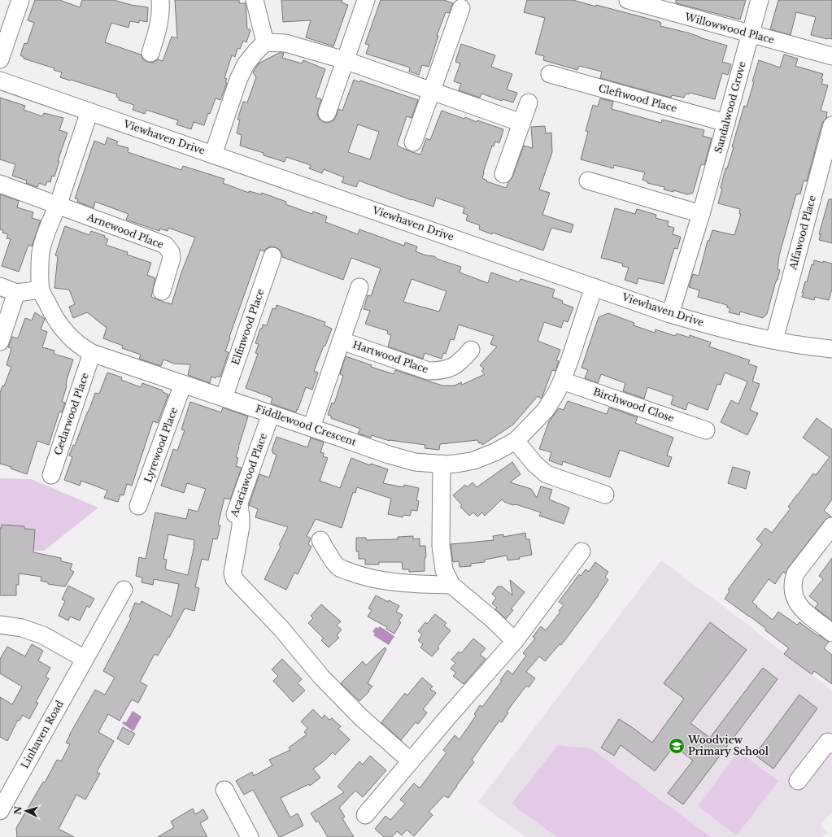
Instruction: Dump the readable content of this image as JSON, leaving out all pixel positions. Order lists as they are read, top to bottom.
{
  "streets": {
    "street": [
      "Willowwood Place",
      "Cleftwood Place",
      "Sandalwood Grove",
      "Viewhaven Drive",
      "Arnewood Place",
      "Alfawood Place",
      "Elfinwood Place",
      "Hartwood Place",
      "Birchwood Close",
      "Cedarwood Place",
      "Fiddlewood Crescent",
      "Lyrewood Place",
      "Acaciawood Place",
      "Linhaven Road"
    ]
  },
  "crossings": [
    ["Willowwood Place", "Sandalwood Grove"],
    ["Cleftwood Place", "Sandalwood Grove"],
    ["Sandalwood Grove", "Viewhaven Drive"],
    ["Viewhaven Drive", "Alfawood Place"],
    ["Viewhaven Drive", "Fiddlewood Crescent"],
    ["Arnewood Place", "Fiddlewood Crescent"],
    ["Elfinwood Place", "Fiddlewood Crescent"],
    ["Hartwood Place", "Fiddlewood Crescent"],
    ["Birchwood Close", "Fiddlewood Crescent"],
    ["Cedarwood Place", "Fiddlewood Crescent"],
    ["Fiddlewood Crescent", "Lyrewood Place"],
    ["Fiddlewood Crescent", "Acaciawood Place"]
  ],
  "places": {
    "school or university": ["Woodview Primary School"]
  },
  "north": "left"
}
